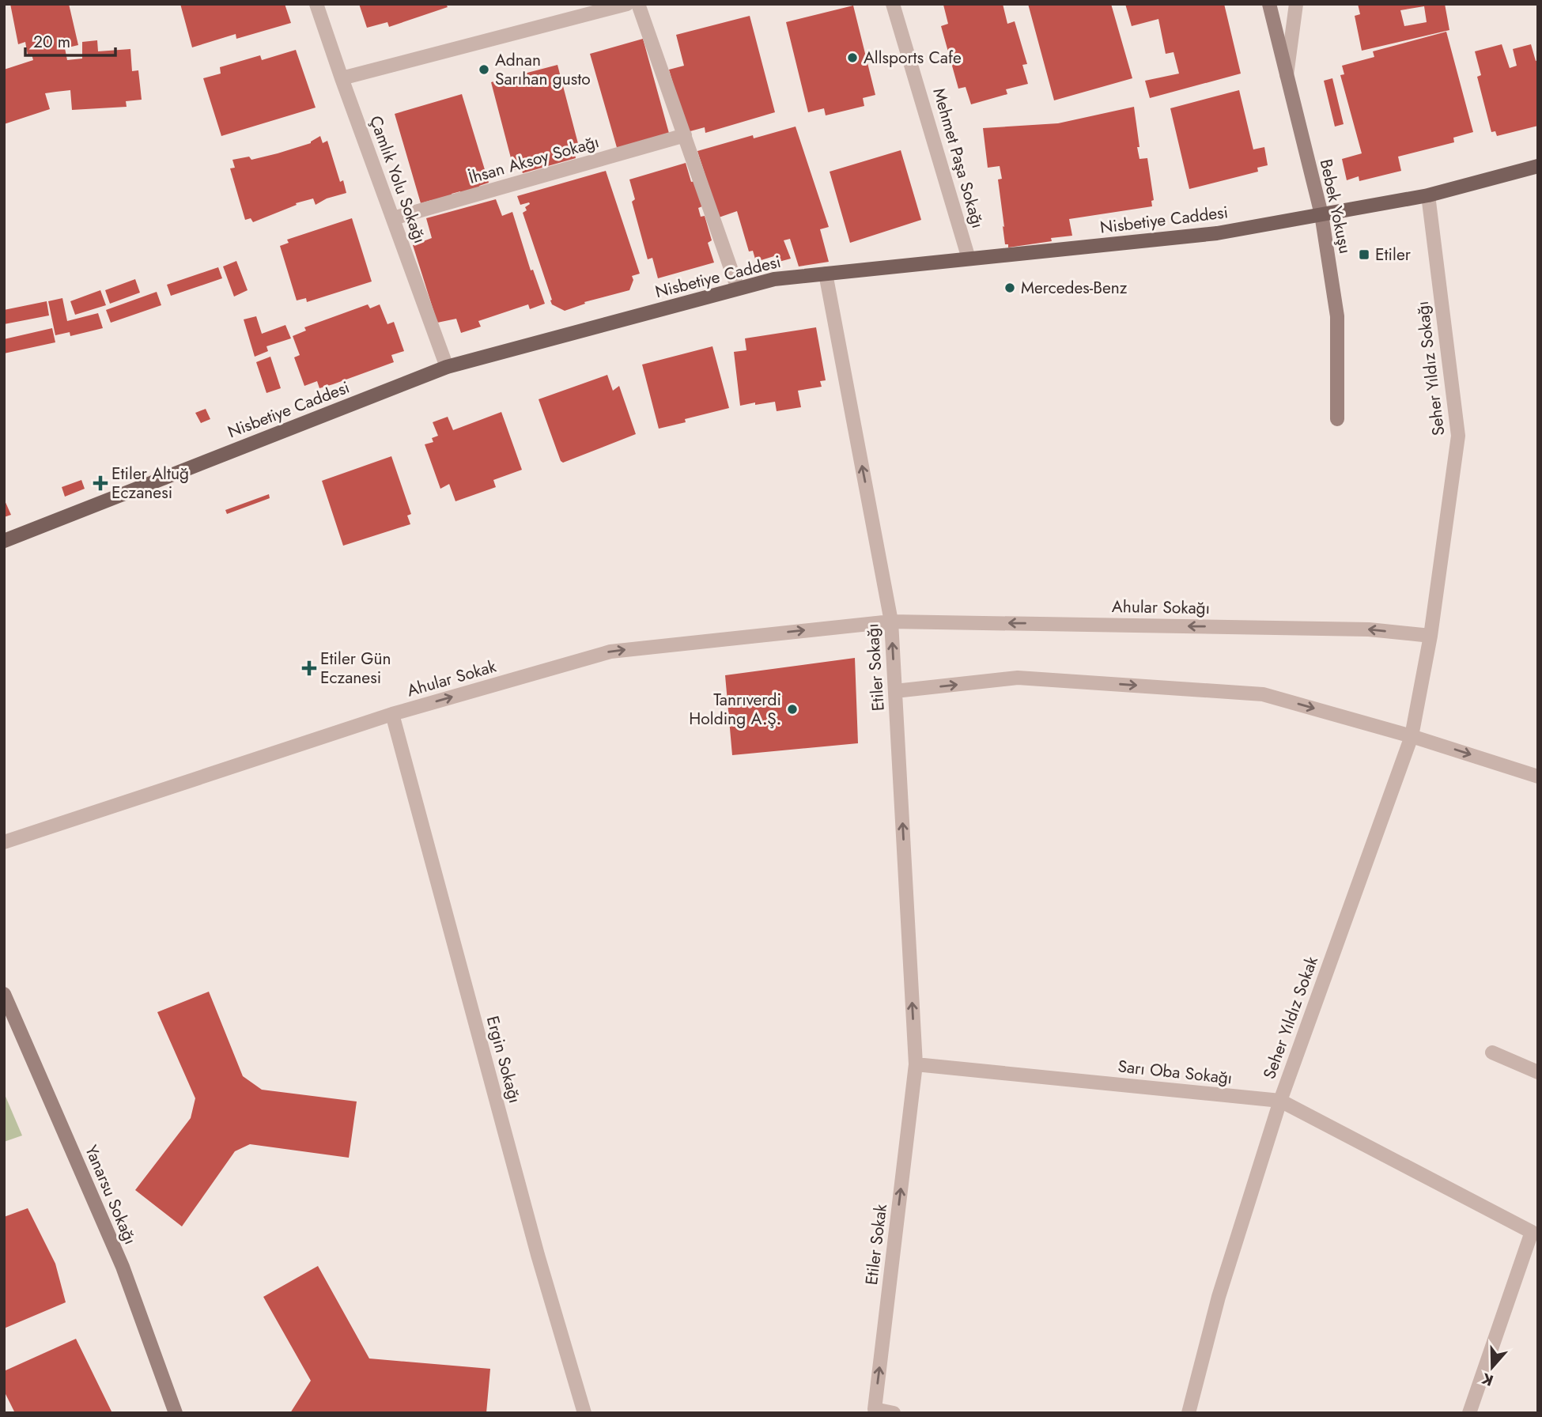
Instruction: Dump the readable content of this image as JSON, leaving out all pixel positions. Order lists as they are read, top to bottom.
{
  "streets": {
    "main road": ["Nisbetiye Caddesi"],
    "street": [
      "Mehmet Paşa Sokağı",
      "İhsan Aksoy Sokağı",
      "Çamlık Yolu Sokağı",
      "Bebek Yokuşu",
      "Seher Yıldız Sokağı",
      "Ahular Sokağı",
      "Etiler Sokağı",
      "Ahular Sokak",
      "Seher Yıldız Sokak",
      "Ergin Sokağı",
      "Sarı Oba Sokağı",
      "Yanarsu Sokağı",
      "Etiler Sokak"
    ]
  },
  "crossings": [
    ["Mehmet Paşa Sokağı", "Nisbetiye Caddesi"],
    ["İhsan Aksoy Sokağı", "Çamlık Yolu Sokağı"],
    ["Çamlık Yolu Sokağı", "Nisbetiye Caddesi"],
    ["Bebek Yokuşu", "Nisbetiye Caddesi"],
    ["Nisbetiye Caddesi", "Seher Yıldız Sokağı"],
    ["Nisbetiye Caddesi", "Etiler Sokağı"],
    ["Seher Yıldız Sokağı", "Ahular Sokağı"],
    ["Seher Yıldız Sokağı", "Seher Yıldız Sokak"],
    ["Ahular Sokağı", "Etiler Sokağı"],
    ["Ahular Sokağı", "Ahular Sokak"],
    ["Ahular Sokağı", "Seher Yıldız Sokak"],
    ["Etiler Sokağı", "Ahular Sokak"],
    ["Etiler Sokağı", "Sarı Oba Sokağı"],
    ["Etiler Sokağı", "Etiler Sokak"],
    ["Ahular Sokak", "Ergin Sokağı"],
    ["Seher Yıldız Sokak", "Sarı Oba Sokağı"],
    ["Sarı Oba Sokağı", "Etiler Sokak"]
  ],
  "one_way": ["Etiler Sokağı", "Ahular Sokak", "Etiler Sokak"],
  "places": {
    "other": [
      "Allsports Cafe",
      "Adnan Sarıhan gusto",
      "Mercedes-Benz",
      "Tanrıverdi Holding A.Ş."
    ],
    "transit": ["Etiler"],
    "health": ["Etiler Altuğ Eczanesi", "Etiler Gün Eczanesi"]
  },
  "scale_bar": "20 m",
  "north": "bottom"
}
